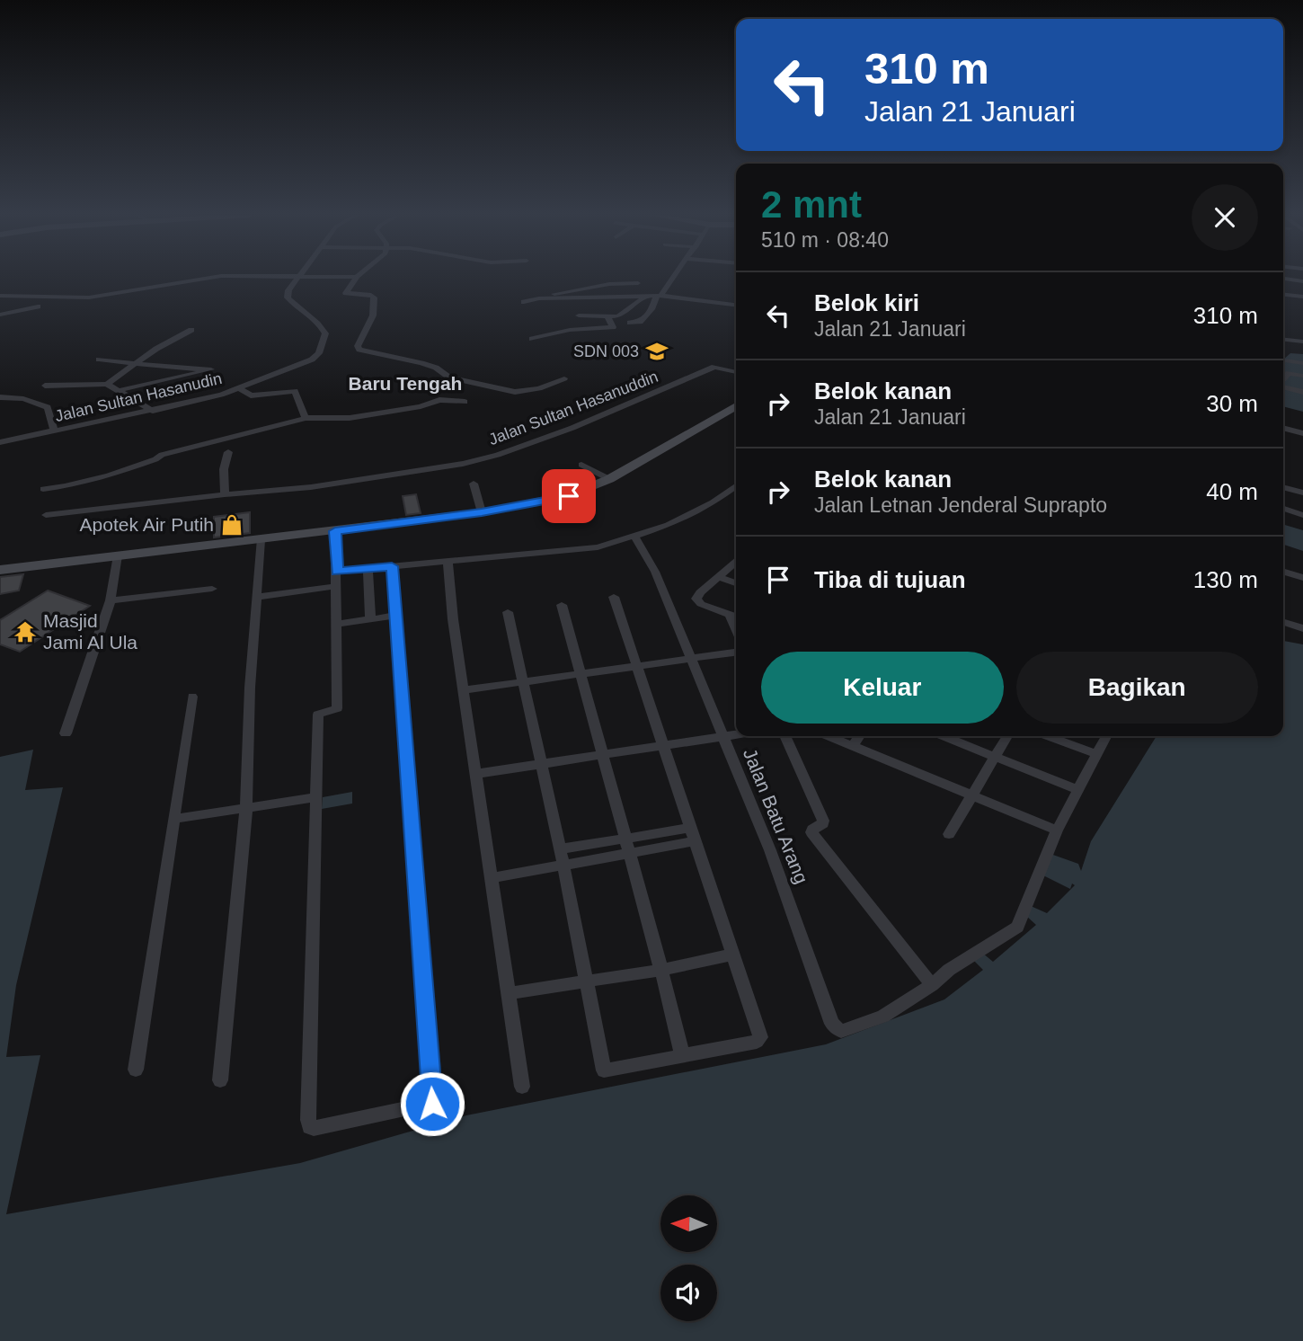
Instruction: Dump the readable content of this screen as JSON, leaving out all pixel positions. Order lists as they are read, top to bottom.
{
  "streets": {
    "street": ["Jalan Sultan Hasanudin", "Jalan Sultan Hasanuddin", "Jalan Batu Arang"]
  },
  "districts": ["Baru Tengah"],
  "places": {
    "school or university": ["SDN 003"],
    "shop": ["Apotek Air Putih"],
    "temple": ["Masjid Jami Al Ula"]
  },
  "north": "left",
  "page": {
    "turn": ["310 m", "Jalan 21 Januari"],
    "heading": ["2 mnt", "510 m · 08:40"],
    "list": [
      {
        "name": "Belok kiri",
        "note": "Jalan 21 Januari",
        "value": "310 m"
      },
      {
        "name": "Belok kanan",
        "note": "Jalan 21 Januari",
        "value": "30 m"
      },
      {
        "name": "Belok kanan",
        "note": "Jalan Letnan Jenderal Suprapto",
        "value": "40 m"
      },
      {
        "name": "Tiba di tujuan",
        "value": "130 m"
      }
    ],
    "buttons": ["Keluar", "Bagikan"]
  }
}
